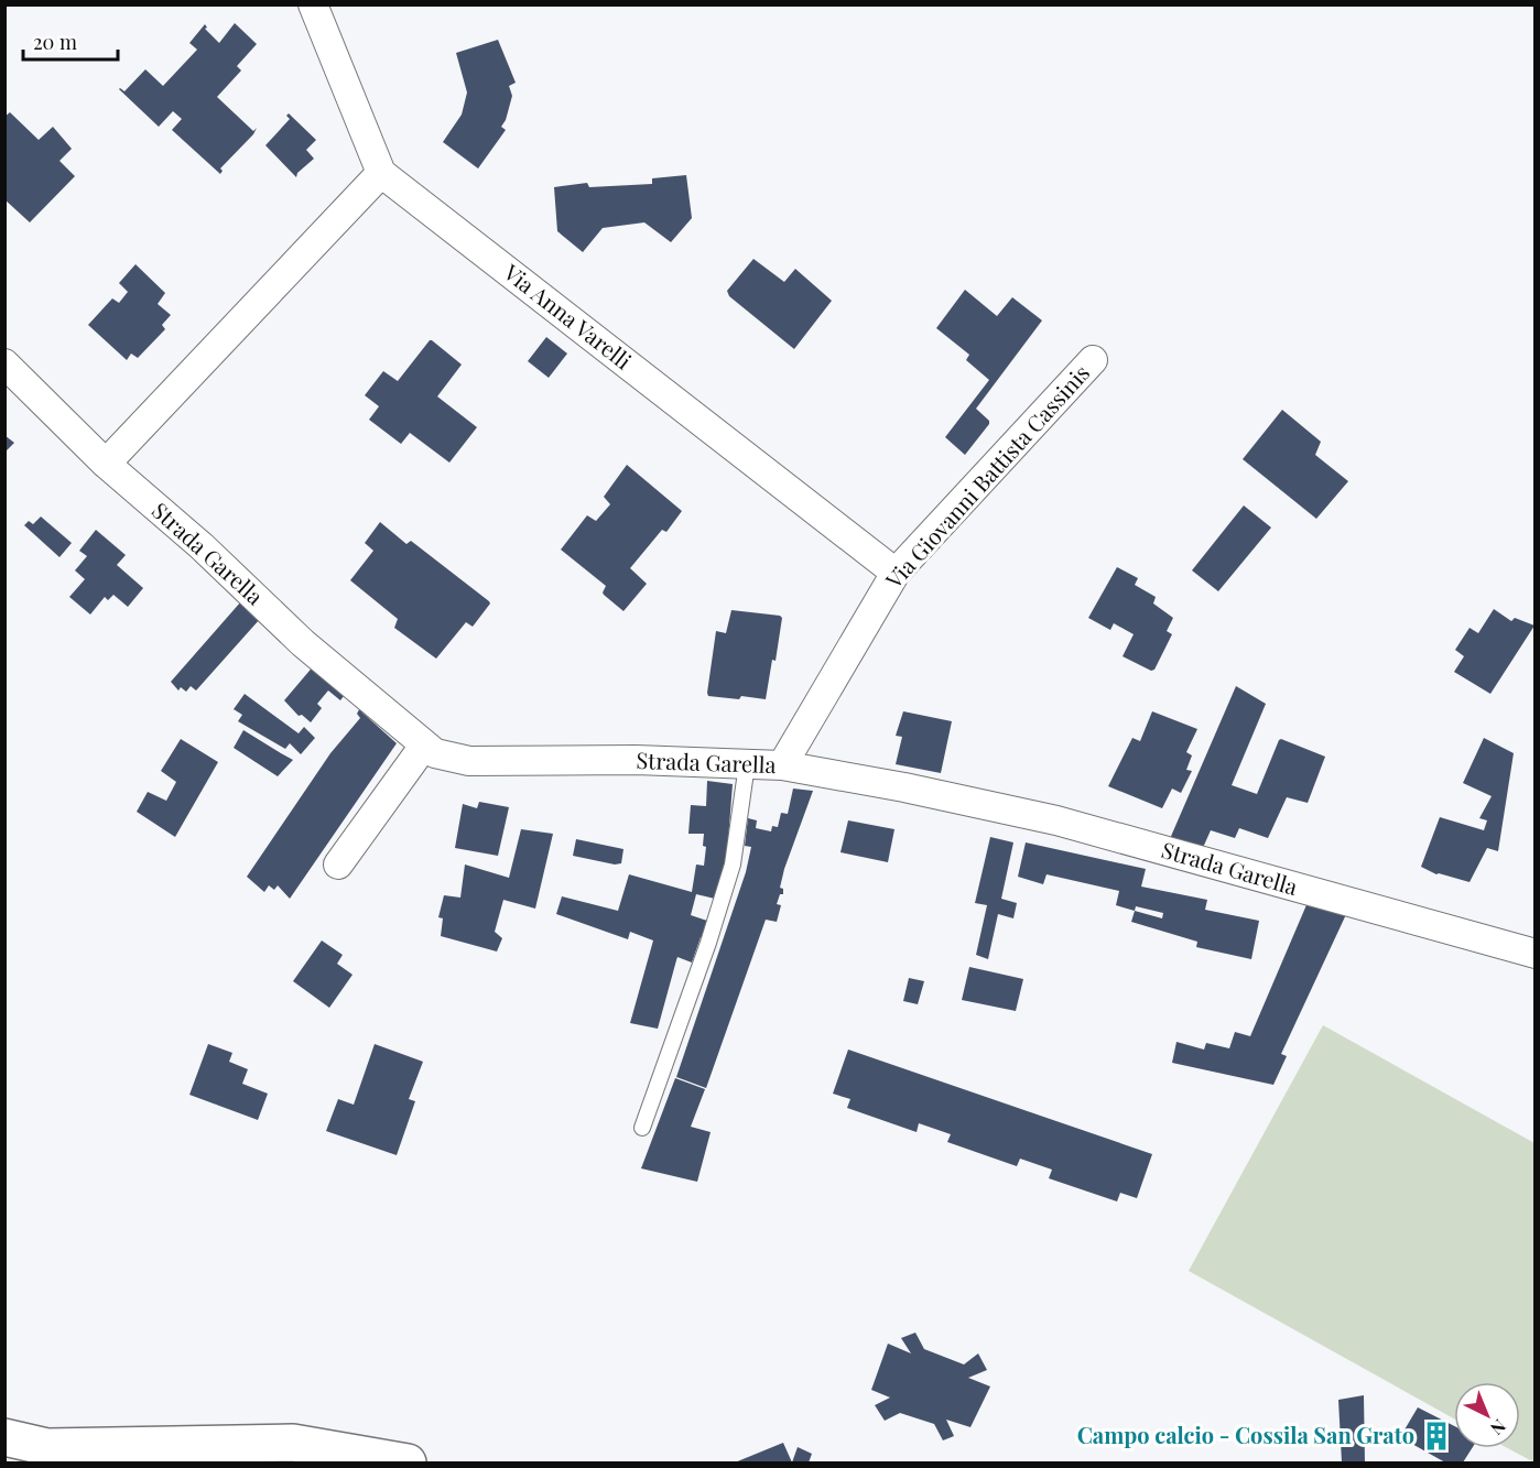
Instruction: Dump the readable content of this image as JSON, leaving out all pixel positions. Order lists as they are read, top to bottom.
{
  "streets": {
    "street": ["Via Anna Varelli", "Via Giovanni Battista Cassinis", "Strada Garella"]
  },
  "crossings": [
    ["Via Anna Varelli", "Via Giovanni Battista Cassinis"],
    ["Via Giovanni Battista Cassinis", "Strada Garella"]
  ],
  "places": {
    "building": ["Campo calcio - Cossila San Grato"]
  },
  "scale_bar": "20 m",
  "north": "bottom right"
}
